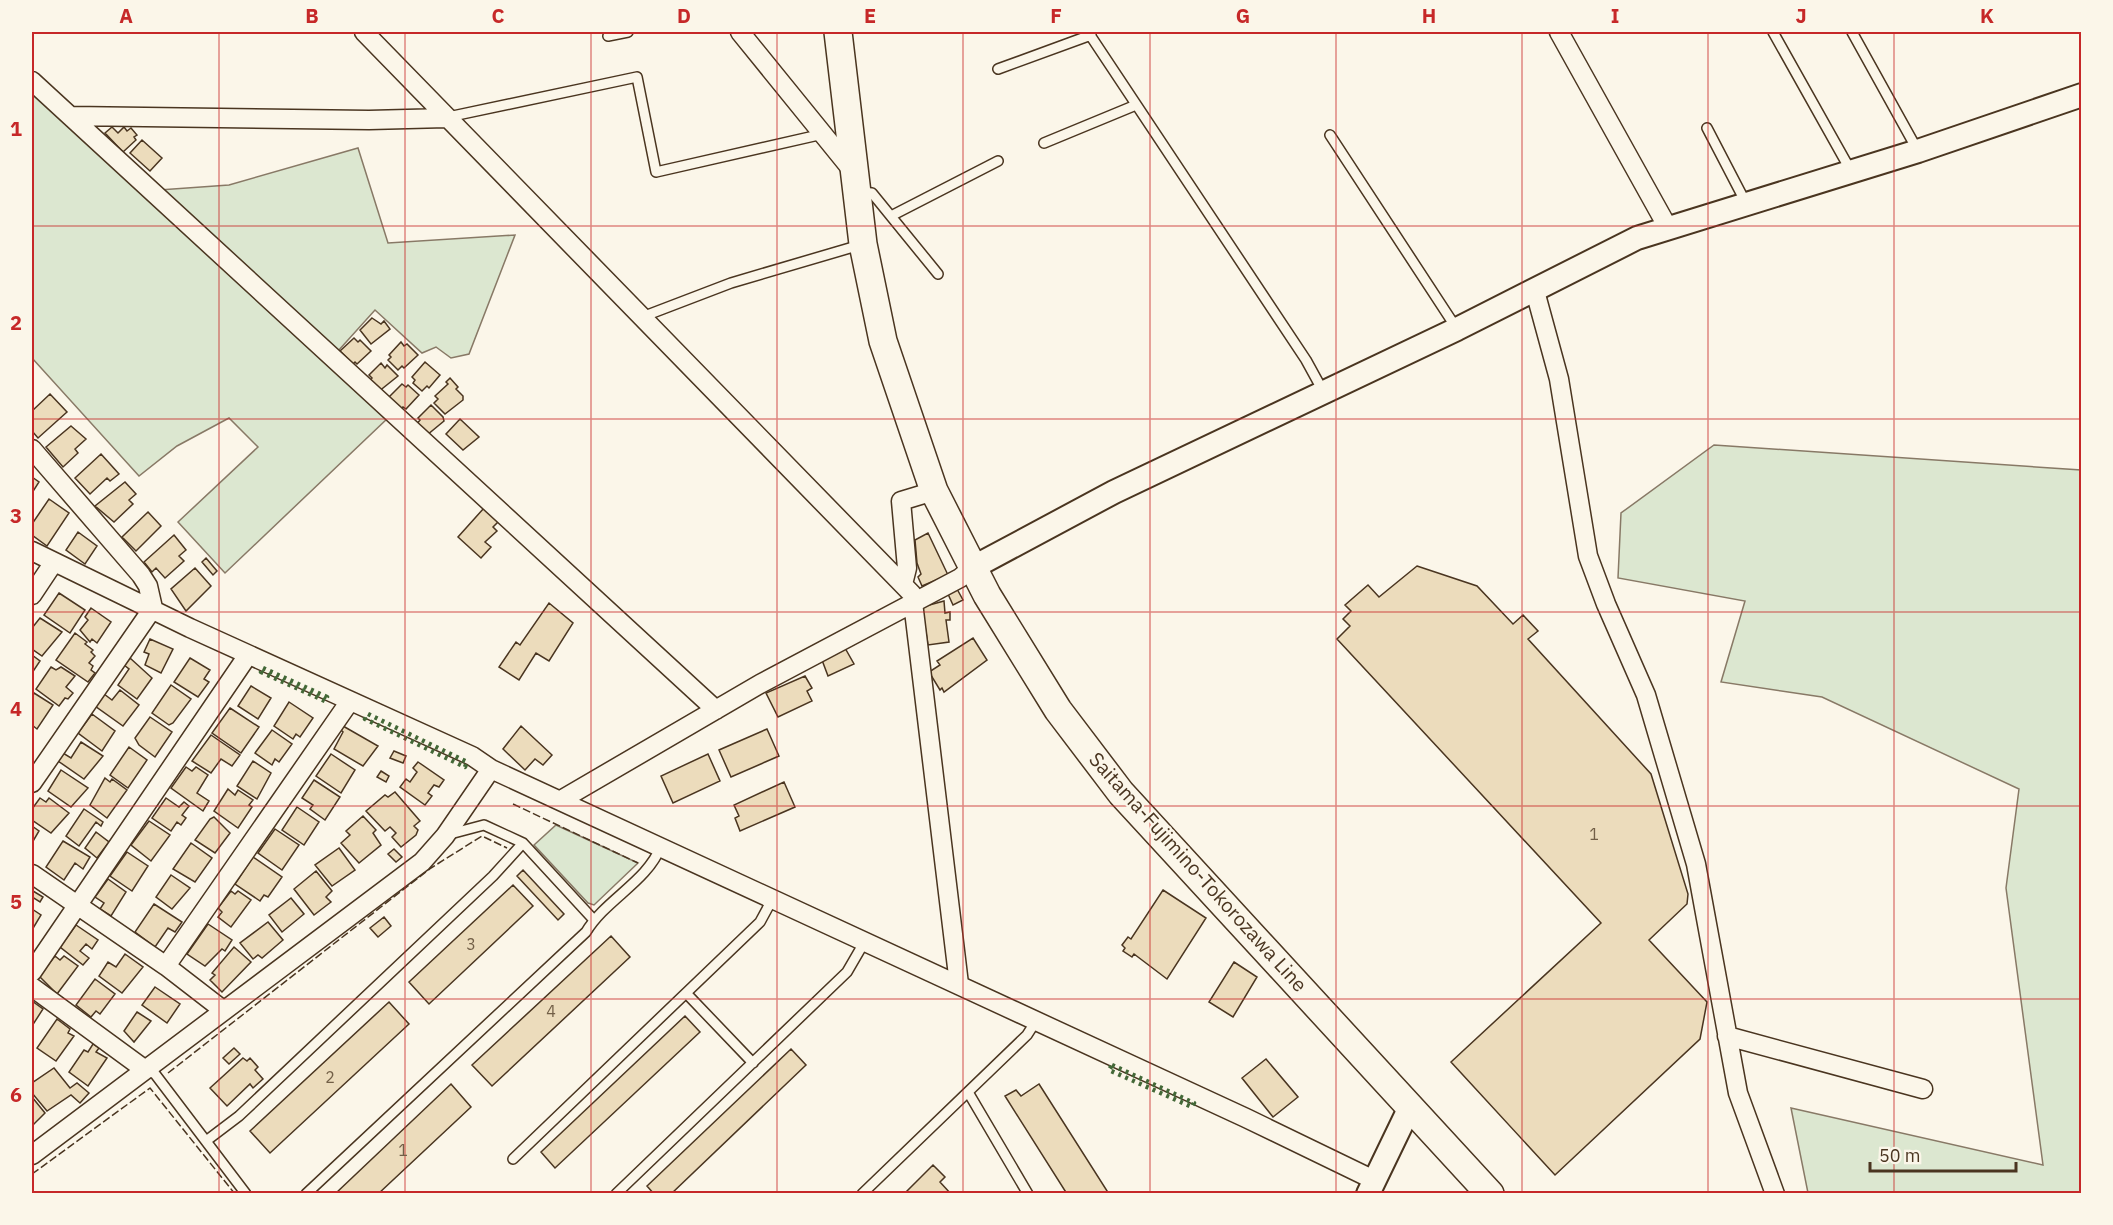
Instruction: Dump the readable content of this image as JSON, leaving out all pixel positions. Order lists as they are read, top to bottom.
{
  "streets": {
    "main road": ["Saitama-Fujimino-Tokorozawa Line"]
  },
  "house_numbers": [
    "1",
    "3",
    "4",
    "2",
    "1"
  ],
  "scale_bar": "50 m",
  "grid": {
    "columns": [
      "A",
      "B",
      "C",
      "D",
      "E",
      "F",
      "G",
      "H",
      "I",
      "J",
      "K"
    ],
    "rows": [
      "1",
      "2",
      "3",
      "4",
      "5",
      "6"
    ]
  }
}
